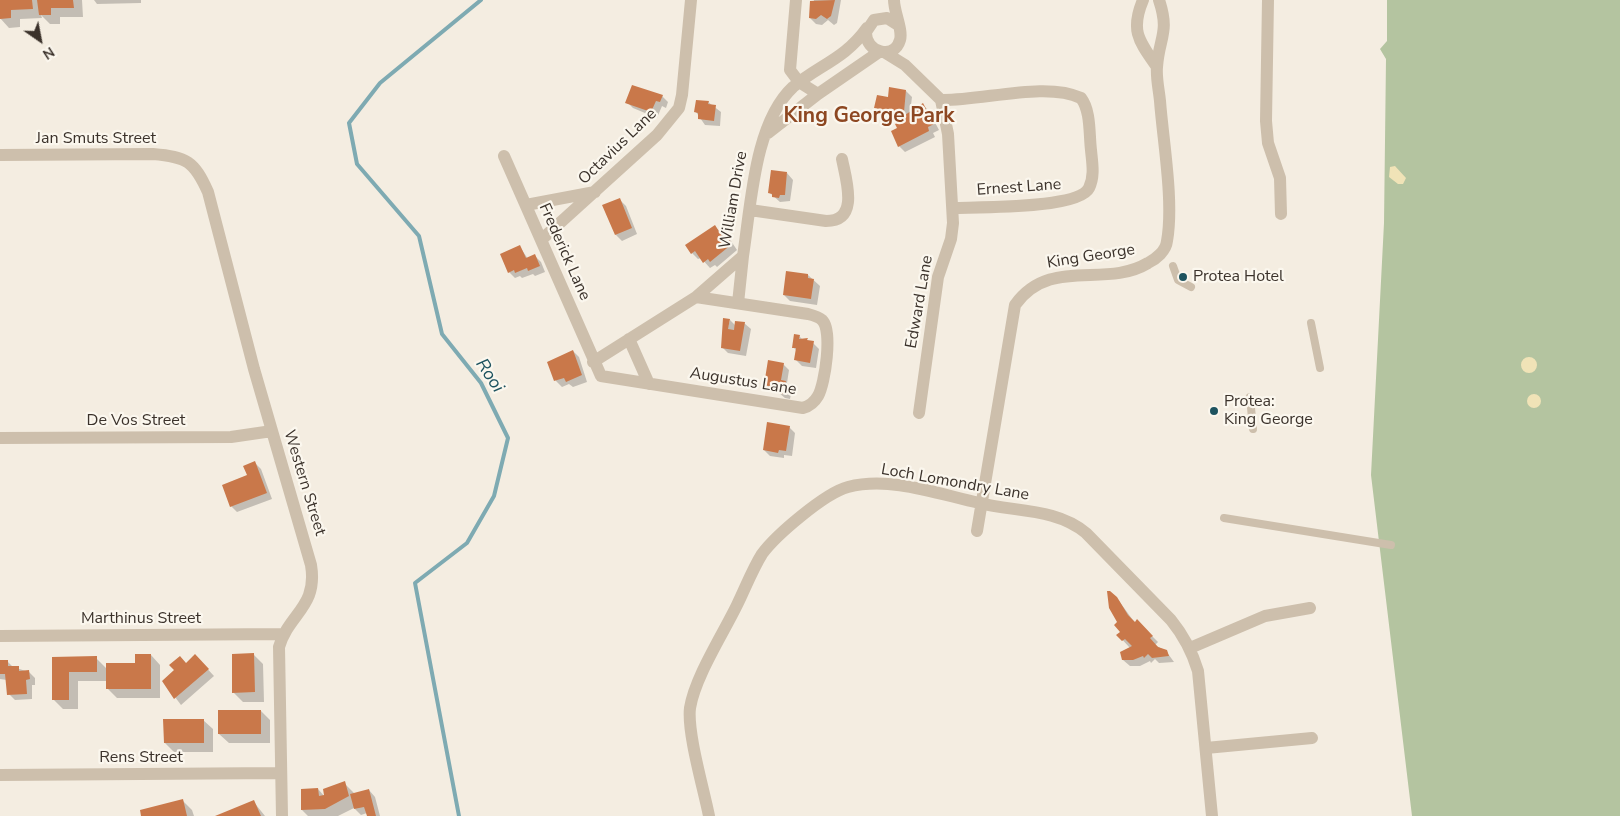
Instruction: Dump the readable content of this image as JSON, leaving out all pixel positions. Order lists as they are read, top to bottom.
{
  "streets": {
    "street": [
      "Jan Smuts Street",
      "Octavius Lane",
      "Ernest Lane",
      "William Drive",
      "Frederick Lane",
      "King George",
      "Edward Lane",
      "Augustus Lane",
      "De Vos Street",
      "Western Street",
      "Loch Lomondry Lane",
      "Marthinus Street",
      "Rens Street"
    ]
  },
  "crossings": [
    ["Jan Smuts Street", "Western Street"],
    ["Octavius Lane", "Frederick Lane"],
    ["Ernest Lane", "Edward Lane"],
    ["William Drive", "Frederick Lane"],
    ["William Drive", "Augustus Lane"],
    ["Frederick Lane", "Augustus Lane"],
    ["King George", "Loch Lomondry Lane"],
    ["De Vos Street", "Western Street"],
    ["Western Street", "Marthinus Street"],
    ["Western Street", "Rens Street"]
  ],
  "districts": ["King George Park"],
  "water": ["Rooi"],
  "places": ["Protea Hotel", "Protea: King George"],
  "north": "bottom right"
}
